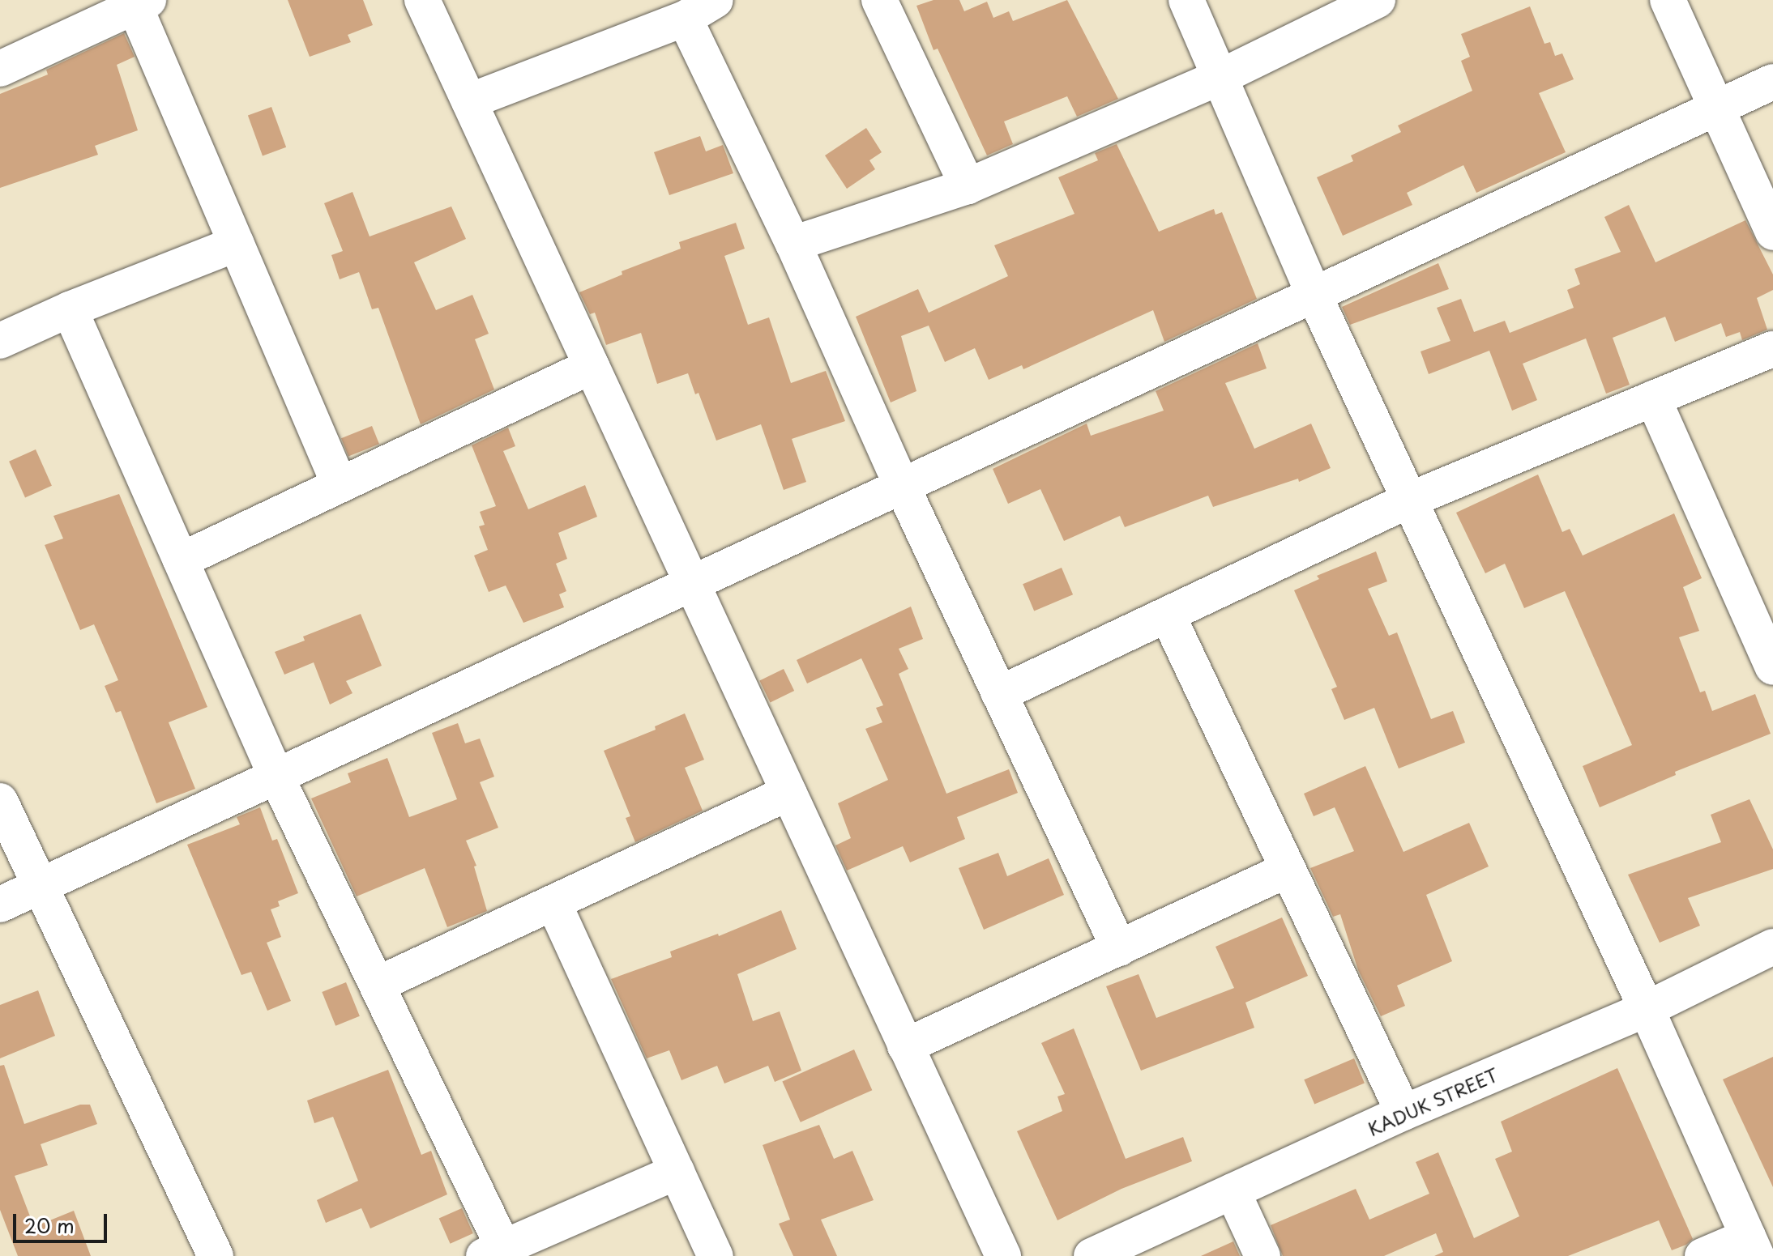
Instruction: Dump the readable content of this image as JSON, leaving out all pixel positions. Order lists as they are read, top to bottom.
{
  "streets": {
    "street": ["KADUK STREET"]
  },
  "scale_bar": "20 m"
}
